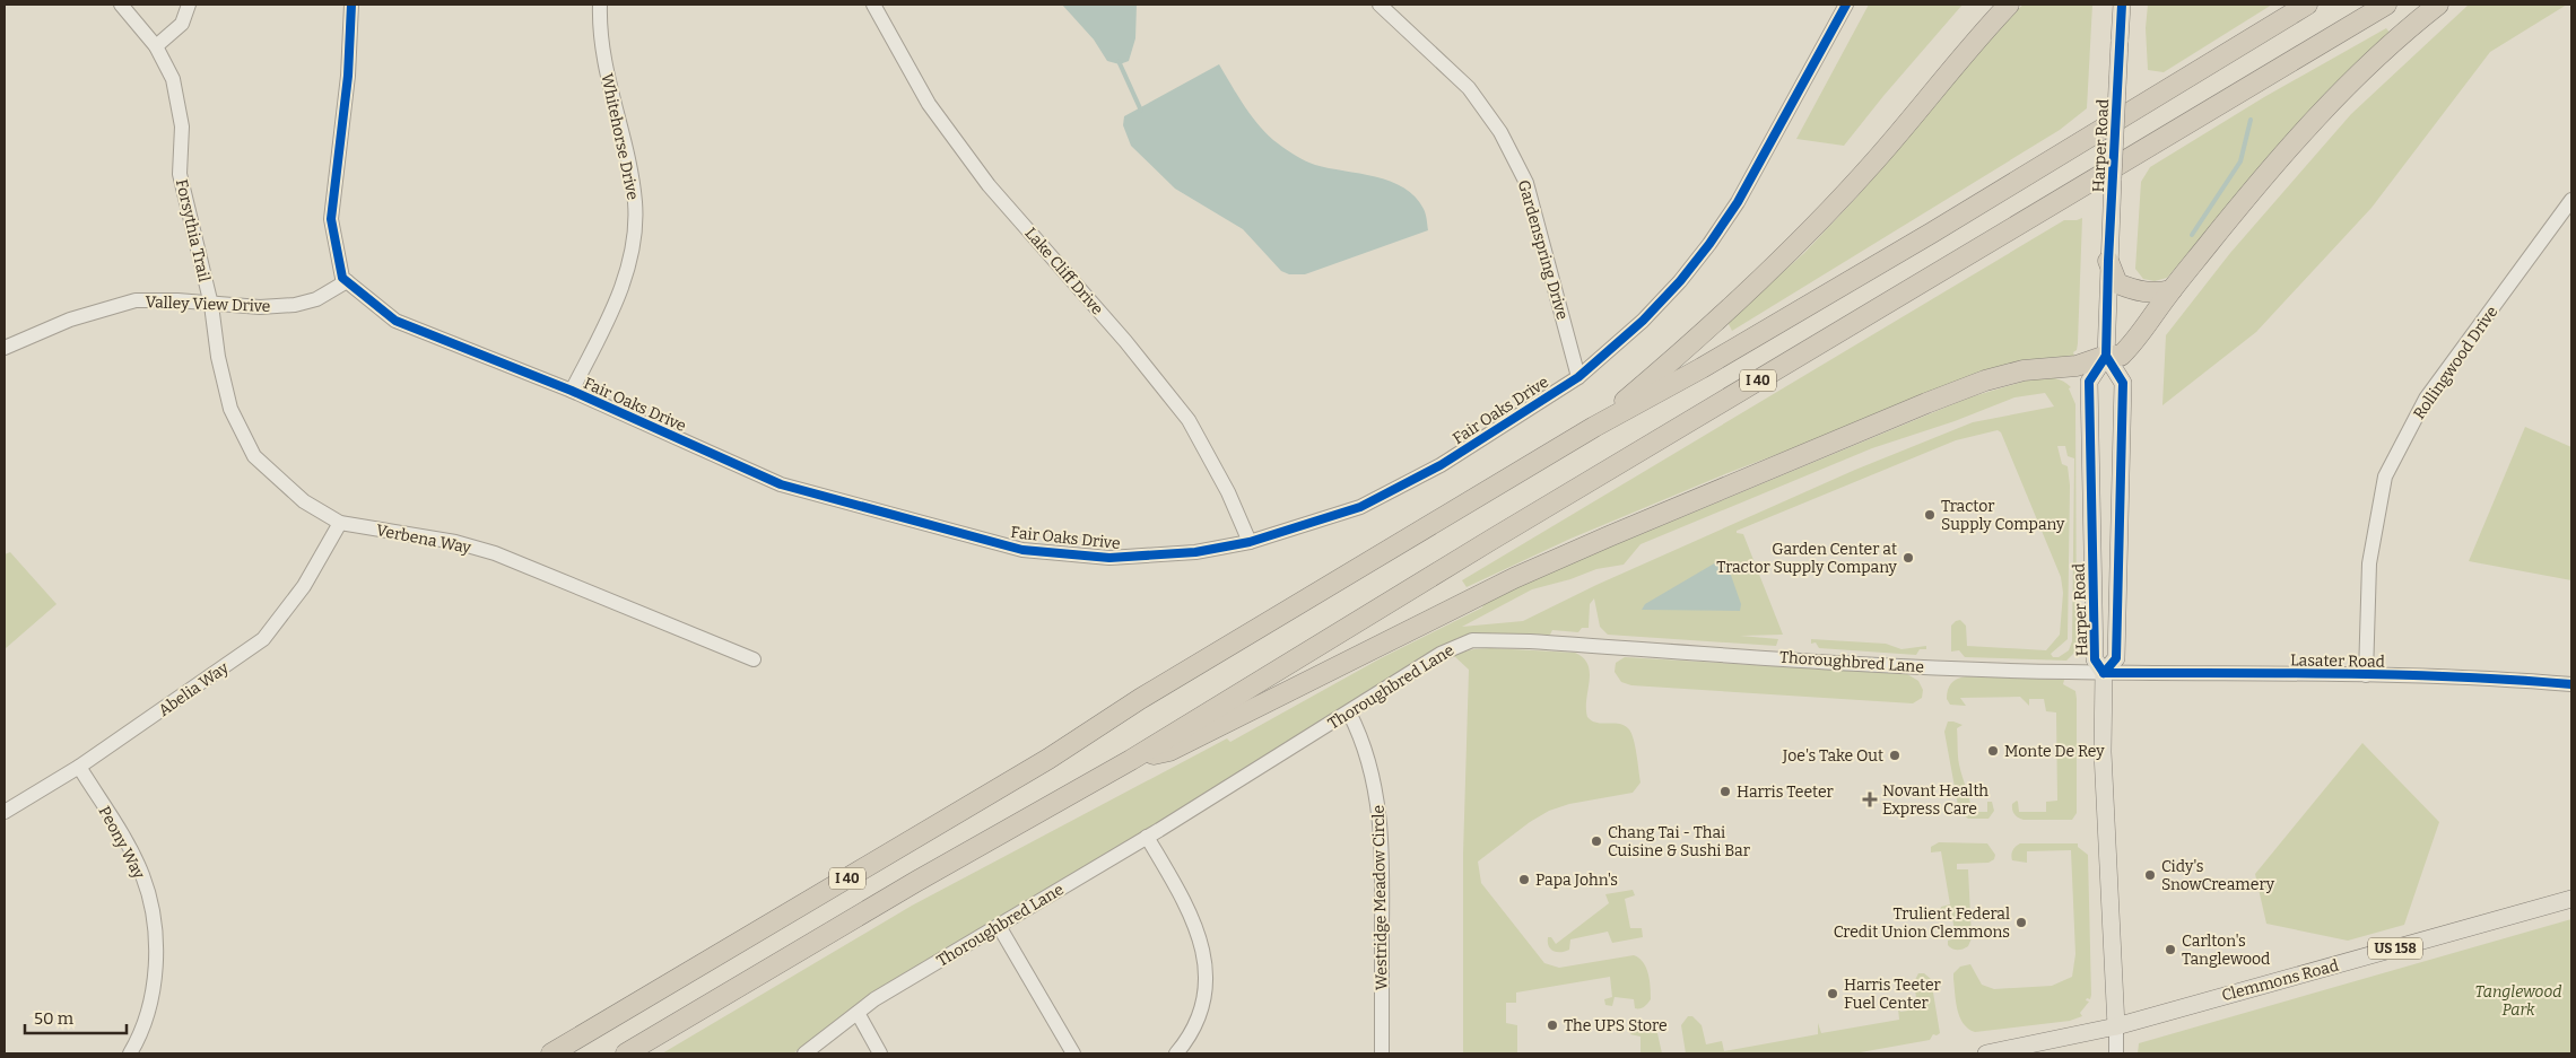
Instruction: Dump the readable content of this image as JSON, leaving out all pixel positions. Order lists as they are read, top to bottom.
{
  "streets": {
    "highway": ["I 40"],
    "main road": ["Harper Road", "US 158", "Clemmons Road"],
    "street": [
      "Whitehorse Drive",
      "Forsythia Trail",
      "Gardenspring Drive",
      "Lake Cliff Drive",
      "Valley View Drive",
      "Rollingwood Drive",
      "Fair Oaks Drive",
      "Verbena Way",
      "Lasater Road",
      "Thoroughbred Lane",
      "Abelia Way",
      "Peony Way",
      "Westridge Meadow Circle"
    ]
  },
  "crossings": [
    ["Whitehorse Drive", "Fair Oaks Drive"],
    ["Harper Road", "Lasater Road"],
    ["Harper Road", "Thoroughbred Lane"],
    ["Harper Road", "Clemmons Road"],
    ["Forsythia Trail", "Valley View Drive"],
    ["Forsythia Trail", "Verbena Way"],
    ["Gardenspring Drive", "Fair Oaks Drive"],
    ["Lake Cliff Drive", "Fair Oaks Drive"],
    ["Valley View Drive", "Fair Oaks Drive"],
    ["Valley View Drive", "Verbena Way"],
    ["Rollingwood Drive", "Lasater Road"],
    ["Verbena Way", "Abelia Way"],
    ["Lasater Road", "Thoroughbred Lane"],
    ["Thoroughbred Lane", "Westridge Meadow Circle"],
    ["Abelia Way", "Peony Way"]
  ],
  "parks": ["Tanglewood Park"],
  "places": {
    "other": [
      "Tractor Supply Company",
      "Garden Center at Tractor Supply Company",
      "Monte De Rey",
      "Joe's Take Out",
      "Harris Teeter",
      "Chang Tai - Thai Cuisine & Sushi Bar",
      "Cidy's SnowCreamery",
      "Papa John's",
      "Trulient Federal Credit Union Clemmons",
      "Carlton's Tanglewood",
      "Harris Teeter Fuel Center",
      "The UPS Store"
    ],
    "health": ["Novant Health Express Care"]
  },
  "scale_bar": "50 m"
}
